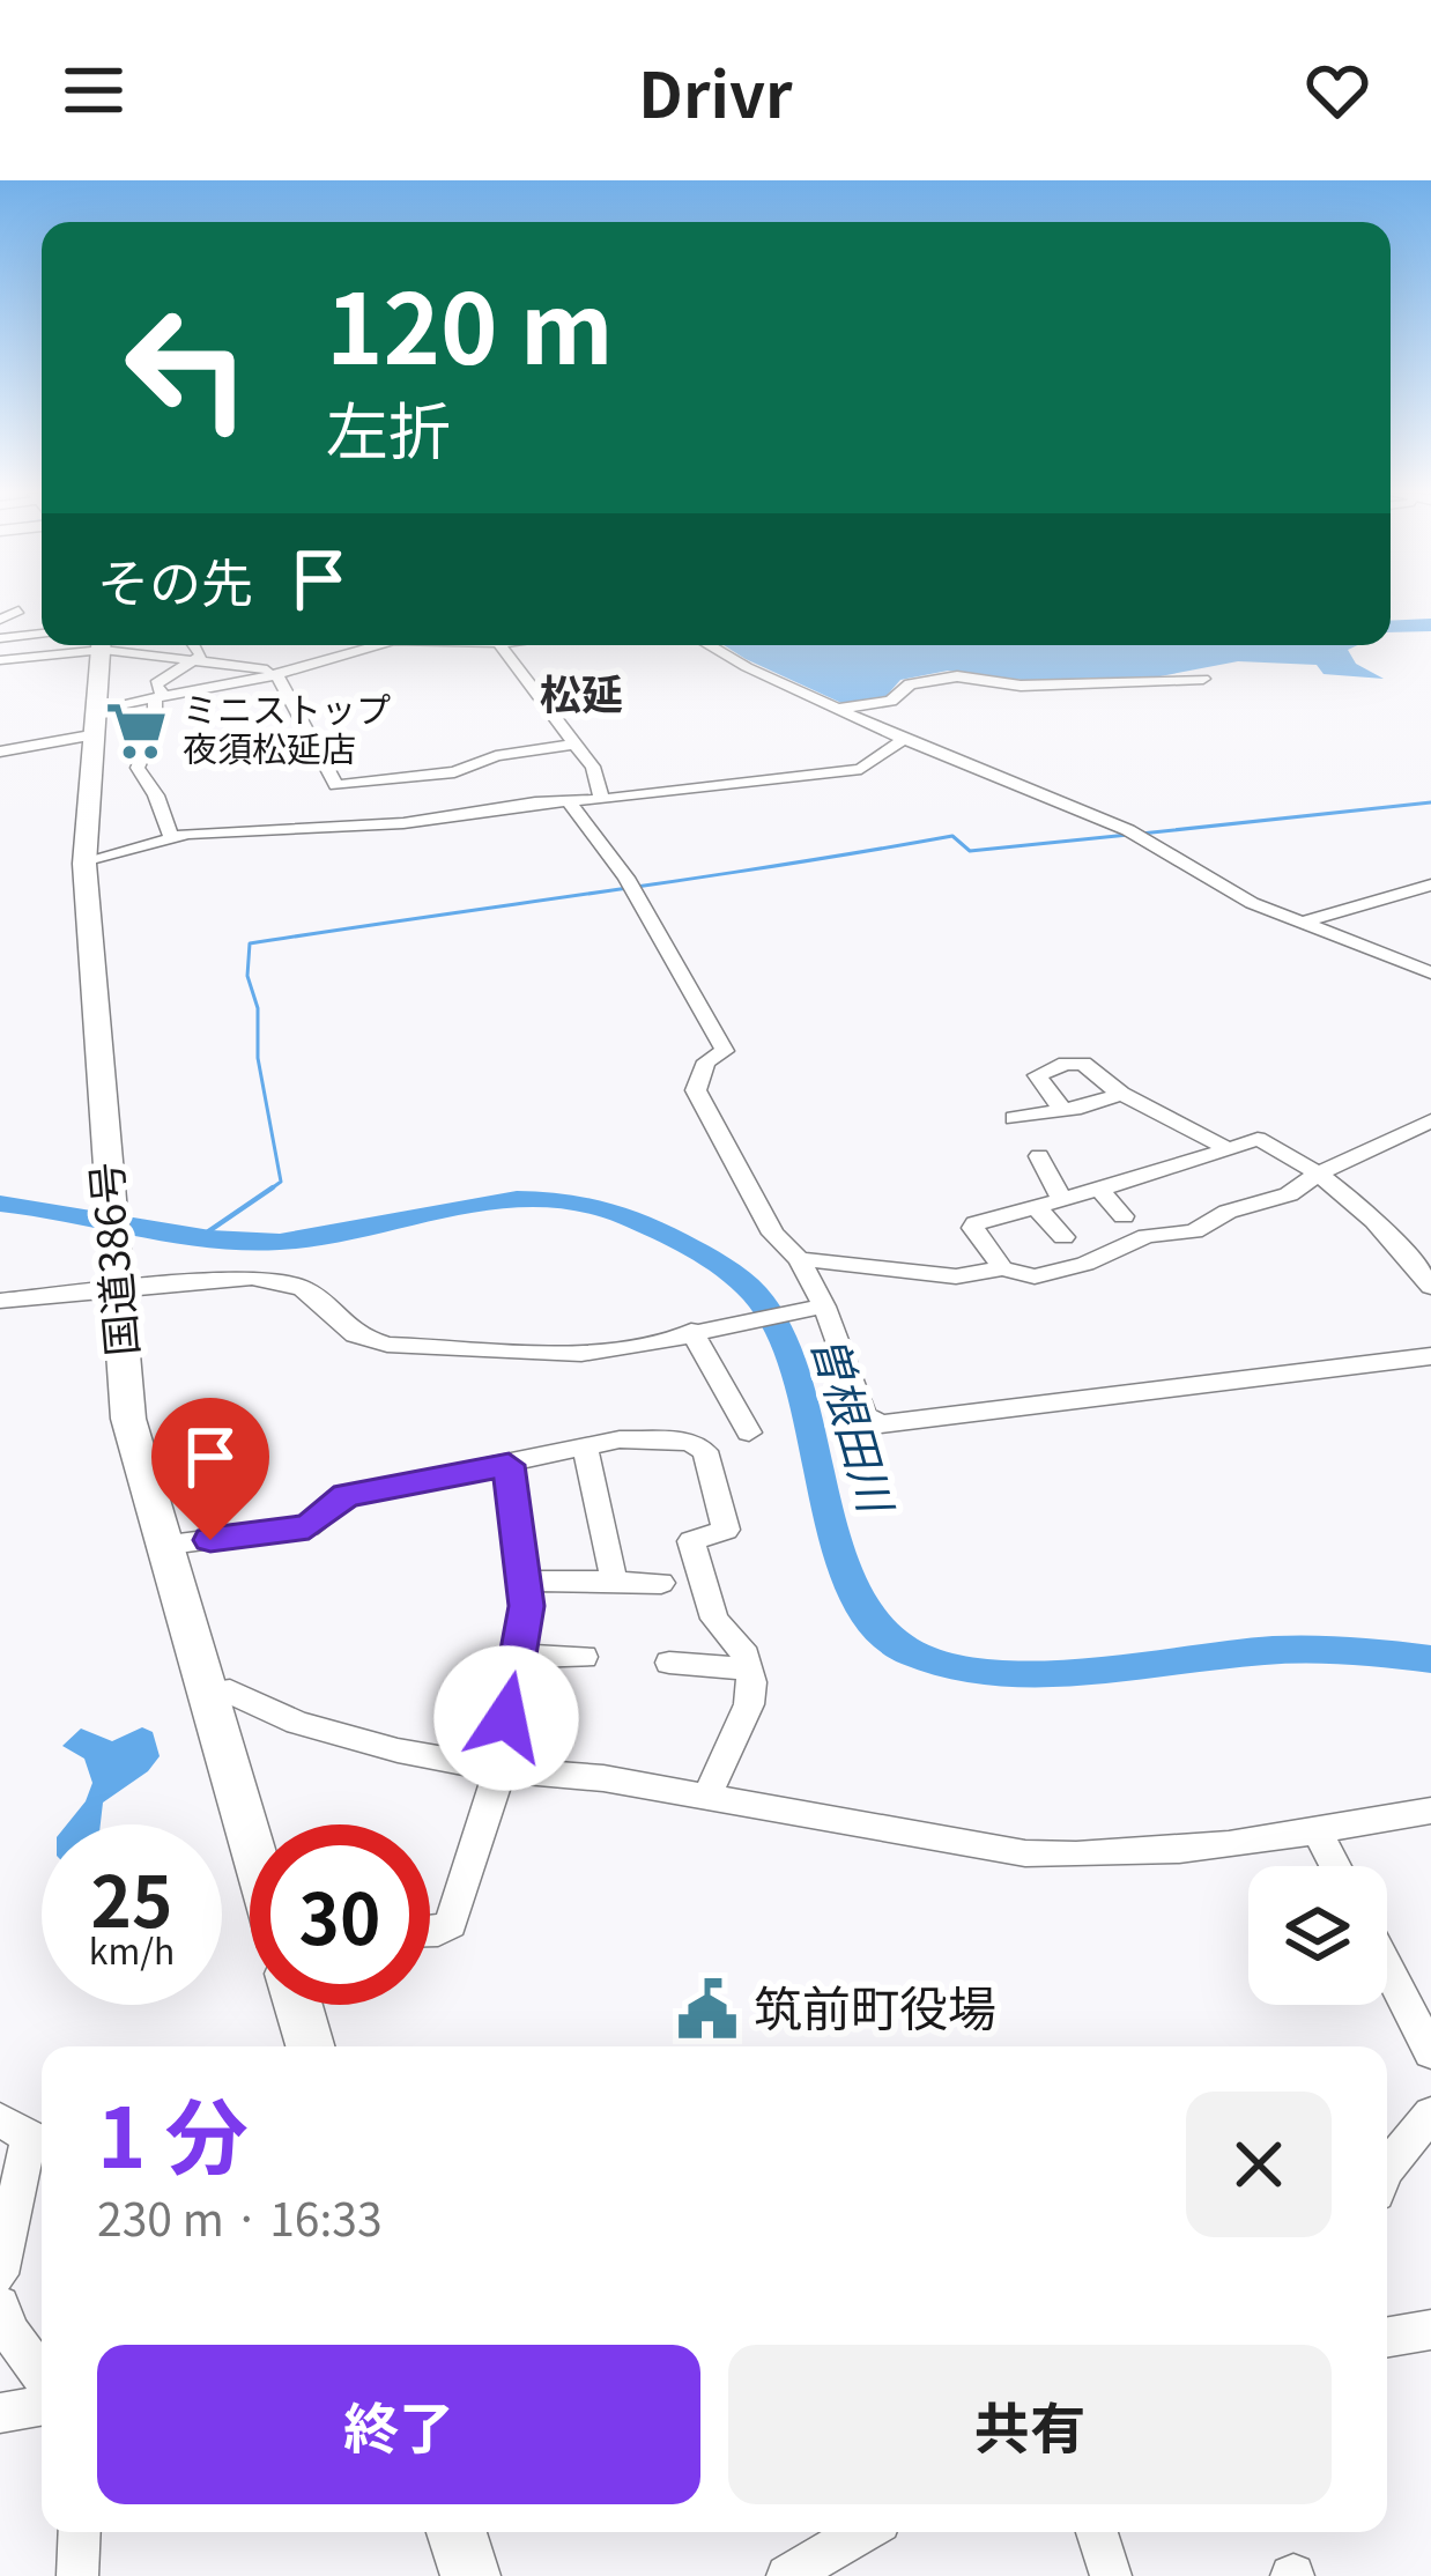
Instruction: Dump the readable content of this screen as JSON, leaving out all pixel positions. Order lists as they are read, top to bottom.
{
  "streets": {
    "highway": ["国道386号"]
  },
  "districts": ["松延"],
  "water": ["曽根田川"],
  "places": {
    "supermarket": ["ミニストップ 夜須松延店"],
    "public building": ["筑前町役場"]
  },
  "page": {
    "header": "Drivr",
    "turn": ["120 m", "左折"],
    "then": "その先",
    "speed": "25 km/h",
    "limit": "30",
    "heading": ["1 分", "230 m · 16:33"],
    "buttons": ["終了", "共有"]
  }
}
